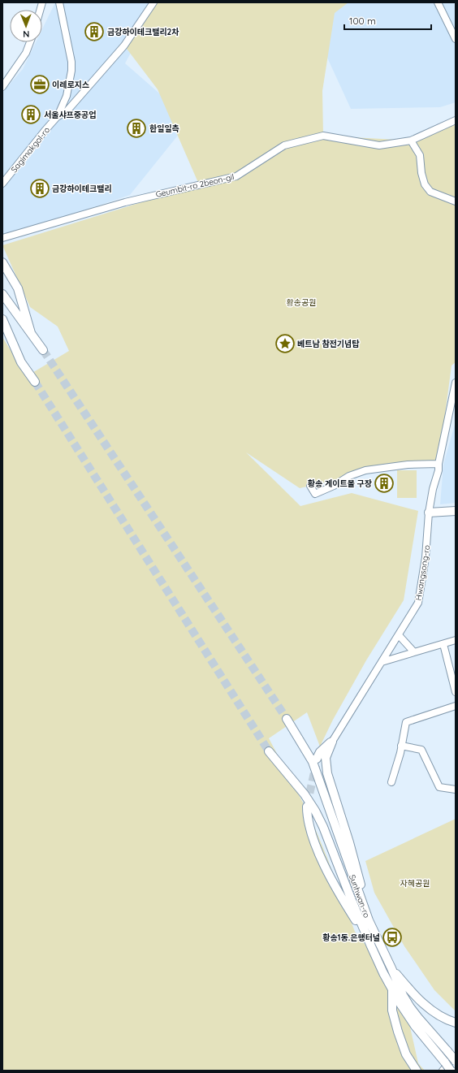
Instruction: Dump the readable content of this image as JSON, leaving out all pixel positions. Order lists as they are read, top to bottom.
{
  "streets": {
    "main road": ["Sunhwan-ro"],
    "street": ["Sagimakgol-ro", "Geumbit-ro 2beon-gil", "Hwangsong-ro"]
  },
  "parks": ["황송공원", "자혜공원"],
  "places": {
    "building": [
      "금강하이테크밸리2차",
      "서울샤프중공업",
      "한일일측",
      "금강하이테크밸리",
      "황송 게이트볼 구장"
    ],
    "office": ["이레로지스"],
    "place": ["베트남 참전기념탑"],
    "bus stop": ["황송1동.은행터널"]
  },
  "scale_bar": "100 m",
  "north": "bottom"
}
